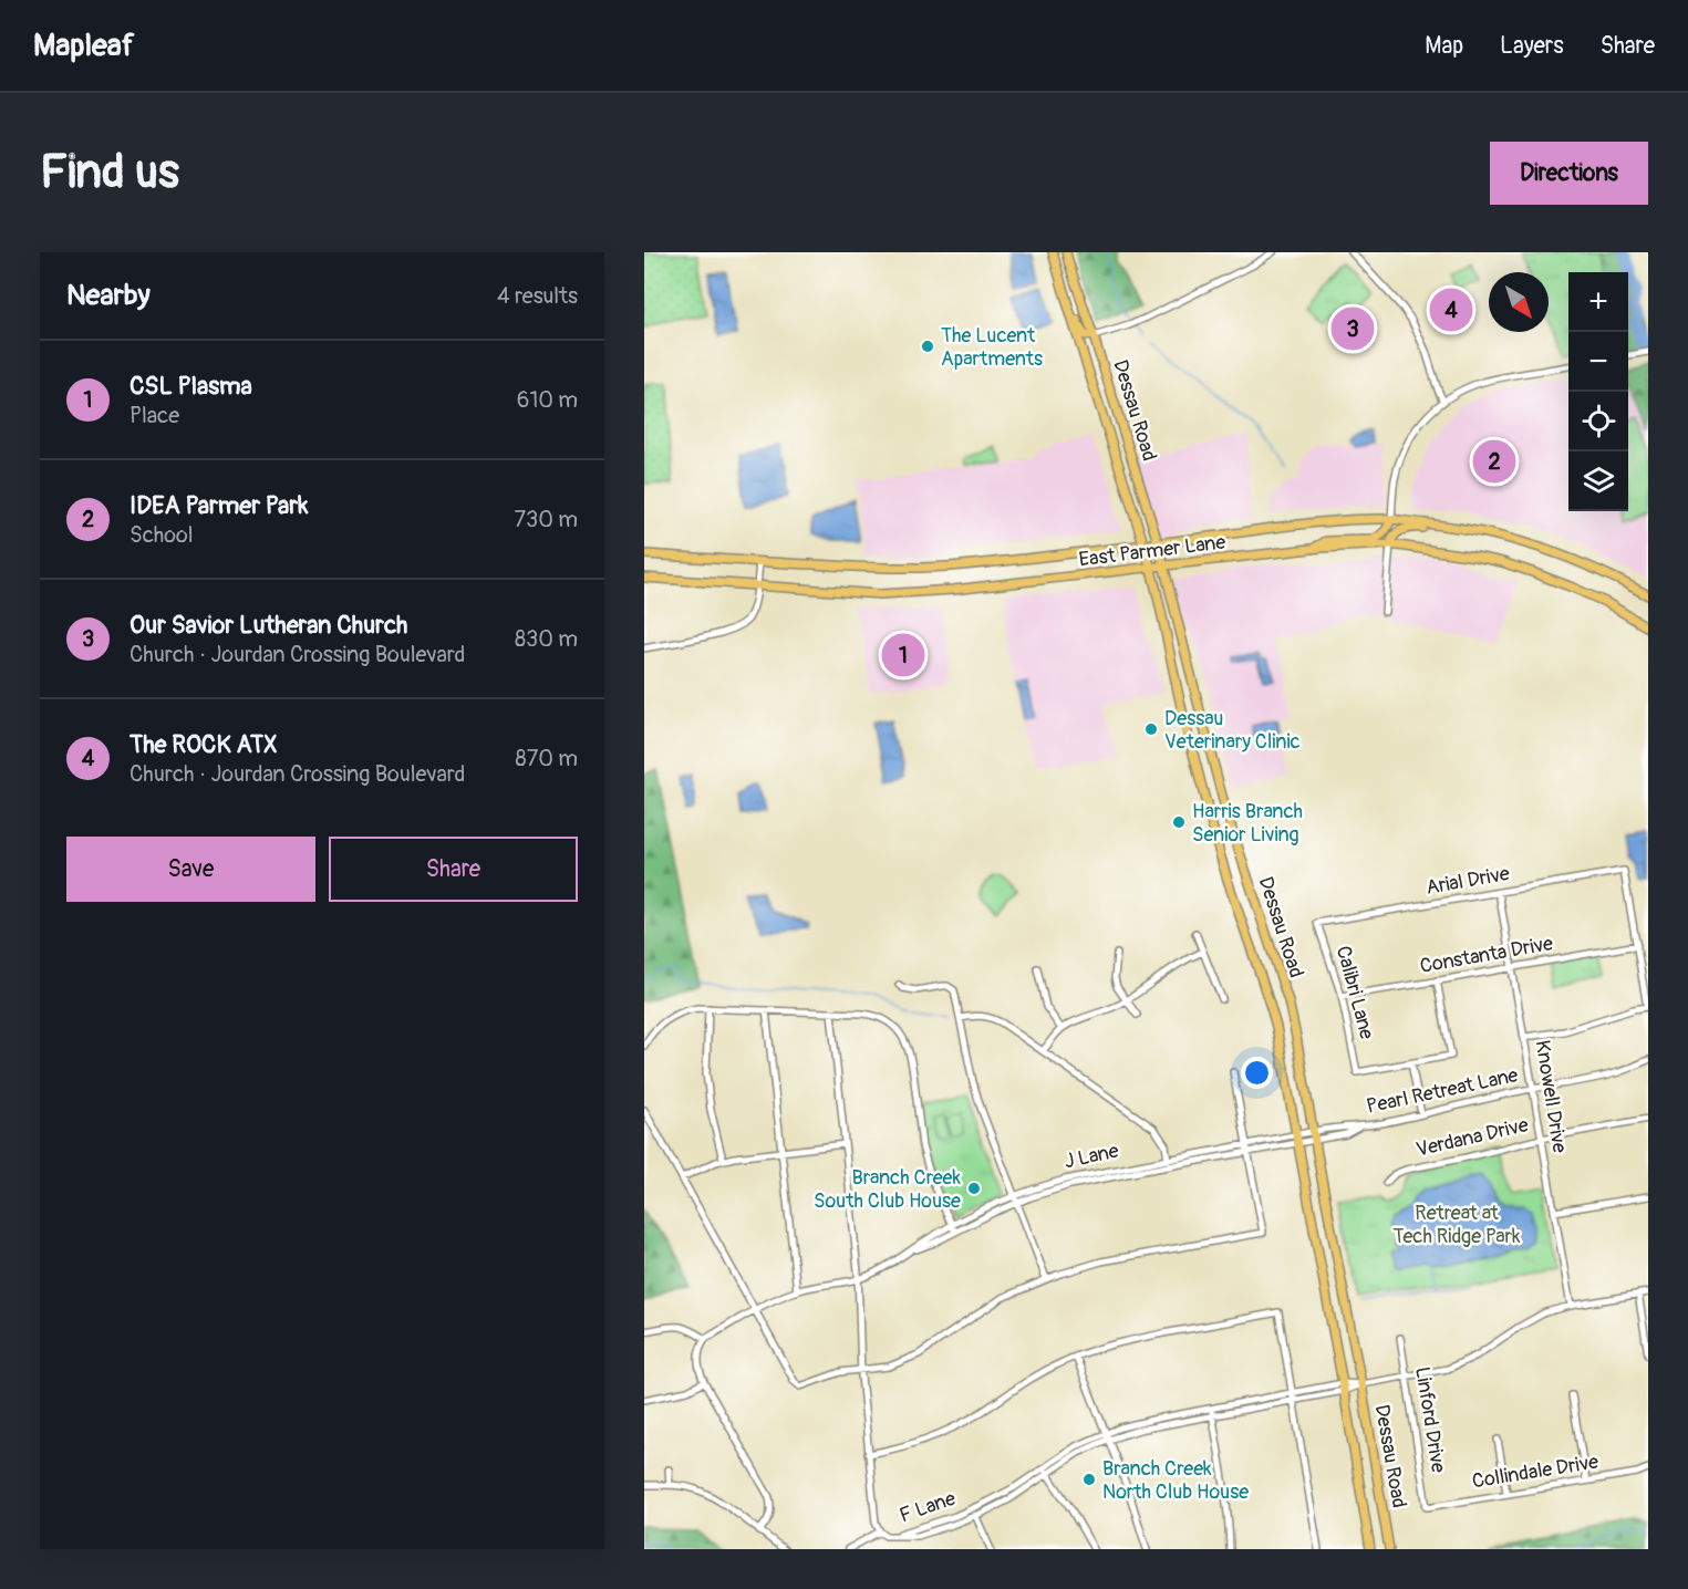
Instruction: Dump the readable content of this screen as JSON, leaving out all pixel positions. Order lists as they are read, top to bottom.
{
  "streets": {
    "main road": ["Dessau Road", "East Parmer Lane"],
    "street": [
      "Arial Drive",
      "Constanta Drive",
      "Calibri Lane",
      "Pearl Retreat Lane",
      "Knowell Drive",
      "Verdana Drive",
      "J Lane",
      "Linford Drive",
      "Collindale Drive",
      "F Lane"
    ]
  },
  "crossings": [
    ["Dessau Road", "East Parmer Lane"],
    ["Dessau Road", "J Lane"],
    ["Dessau Road", "F Lane"],
    ["Arial Drive", "Constanta Drive"],
    ["Arial Drive", "Calibri Lane"],
    ["Arial Drive", "Knowell Drive"],
    ["Constanta Drive", "Calibri Lane"],
    ["Constanta Drive", "Knowell Drive"],
    ["Pearl Retreat Lane", "Knowell Drive"],
    ["Pearl Retreat Lane", "J Lane"],
    ["Knowell Drive", "Verdana Drive"],
    ["Linford Drive", "Collindale Drive"]
  ],
  "parks": ["Retreat at Tech Ridge Park"],
  "places": [
    "The Lucent Apartments",
    "Dessau Veterinary Clinic",
    "Harris Branch Senior Living",
    "Branch Creek South Club House",
    "Branch Creek North Club House"
  ],
  "north": "bottom right",
  "page": {
    "header": "Mapleaf",
    "nav": ["Map", "Layers", "Share"],
    "buttons": [
      "Directions",
      ["Save", "Share"]
    ],
    "title": "Find us",
    "heading": ["Nearby", "4 results"],
    "map_buttons": ["+", "−"],
    "pins": [
      "4",
      "3",
      "2",
      "1"
    ],
    "list": [
      {
        "mark": "1",
        "name": "CSL Plasma",
        "note": "Place",
        "value": "610 m"
      },
      {
        "mark": "2",
        "name": "IDEA Parmer Park",
        "note": "School",
        "value": "730 m"
      },
      {
        "mark": "3",
        "name": "Our Savior Lutheran Church",
        "note": "Church · Jourdan Crossing Boulevard",
        "value": "830 m"
      },
      {
        "mark": "4",
        "name": "The ROCK ATX",
        "note": "Church · Jourdan Crossing Boulevard",
        "value": "870 m"
      }
    ]
  }
}
